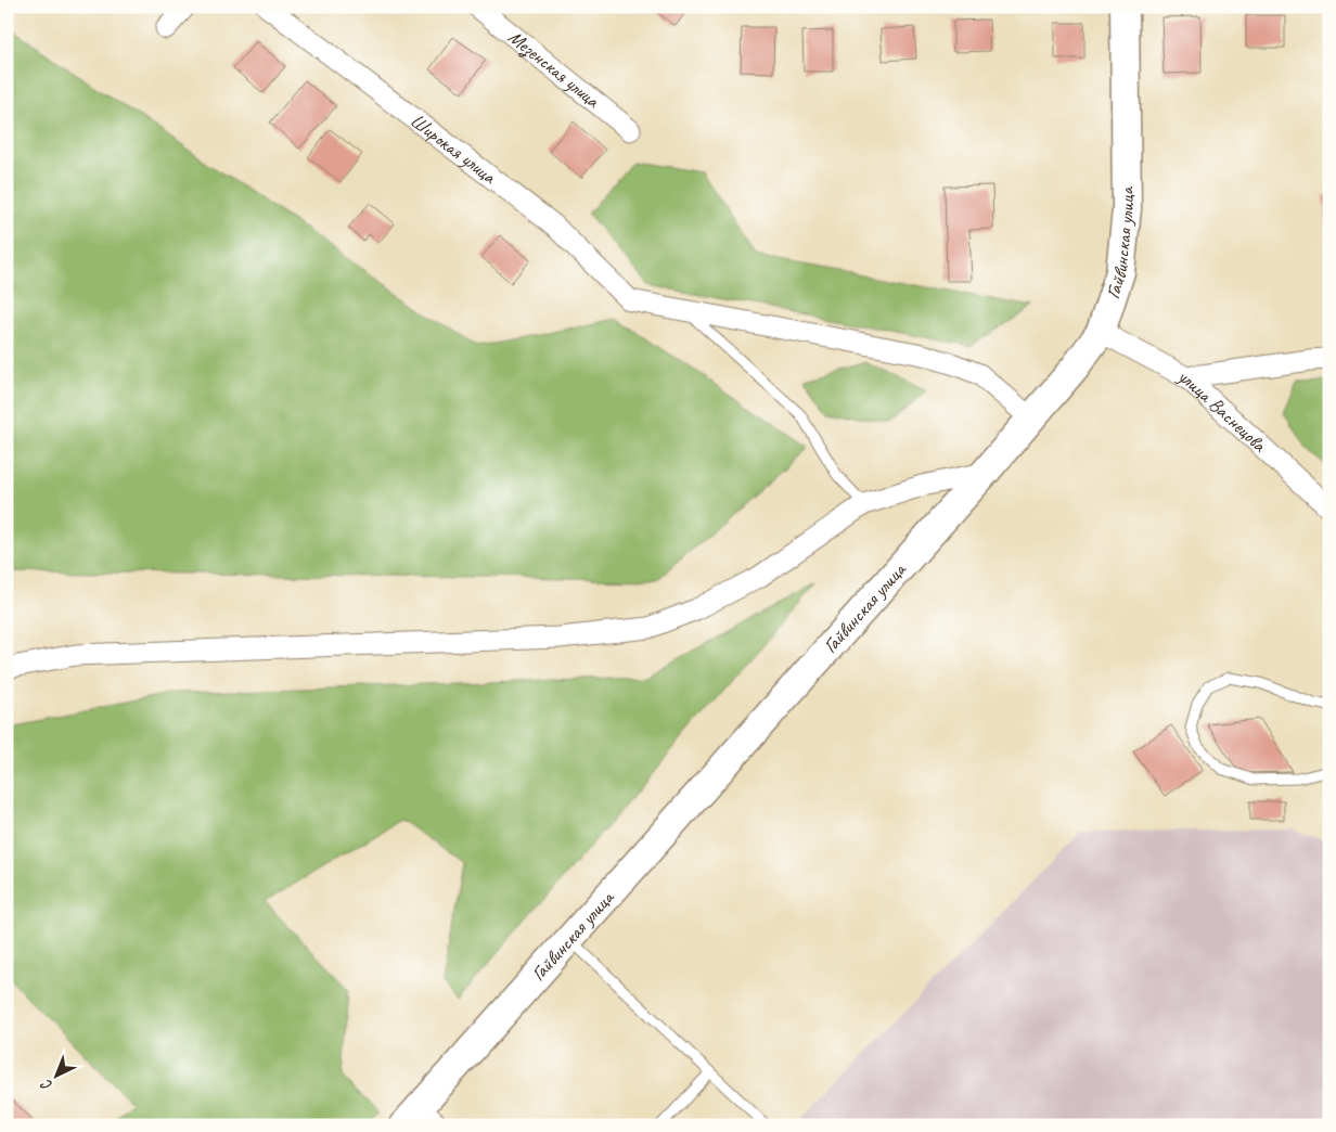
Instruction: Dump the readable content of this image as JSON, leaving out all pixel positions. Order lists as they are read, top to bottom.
{
  "streets": {
    "main road": ["Гайвинская улица"],
    "street": ["Мезенская улица", "Широкая улица", "улица Васнецова"]
  },
  "crossings": [
    ["Гайвинская улица", "улица Васнецова"]
  ],
  "north": "bottom left"
}
